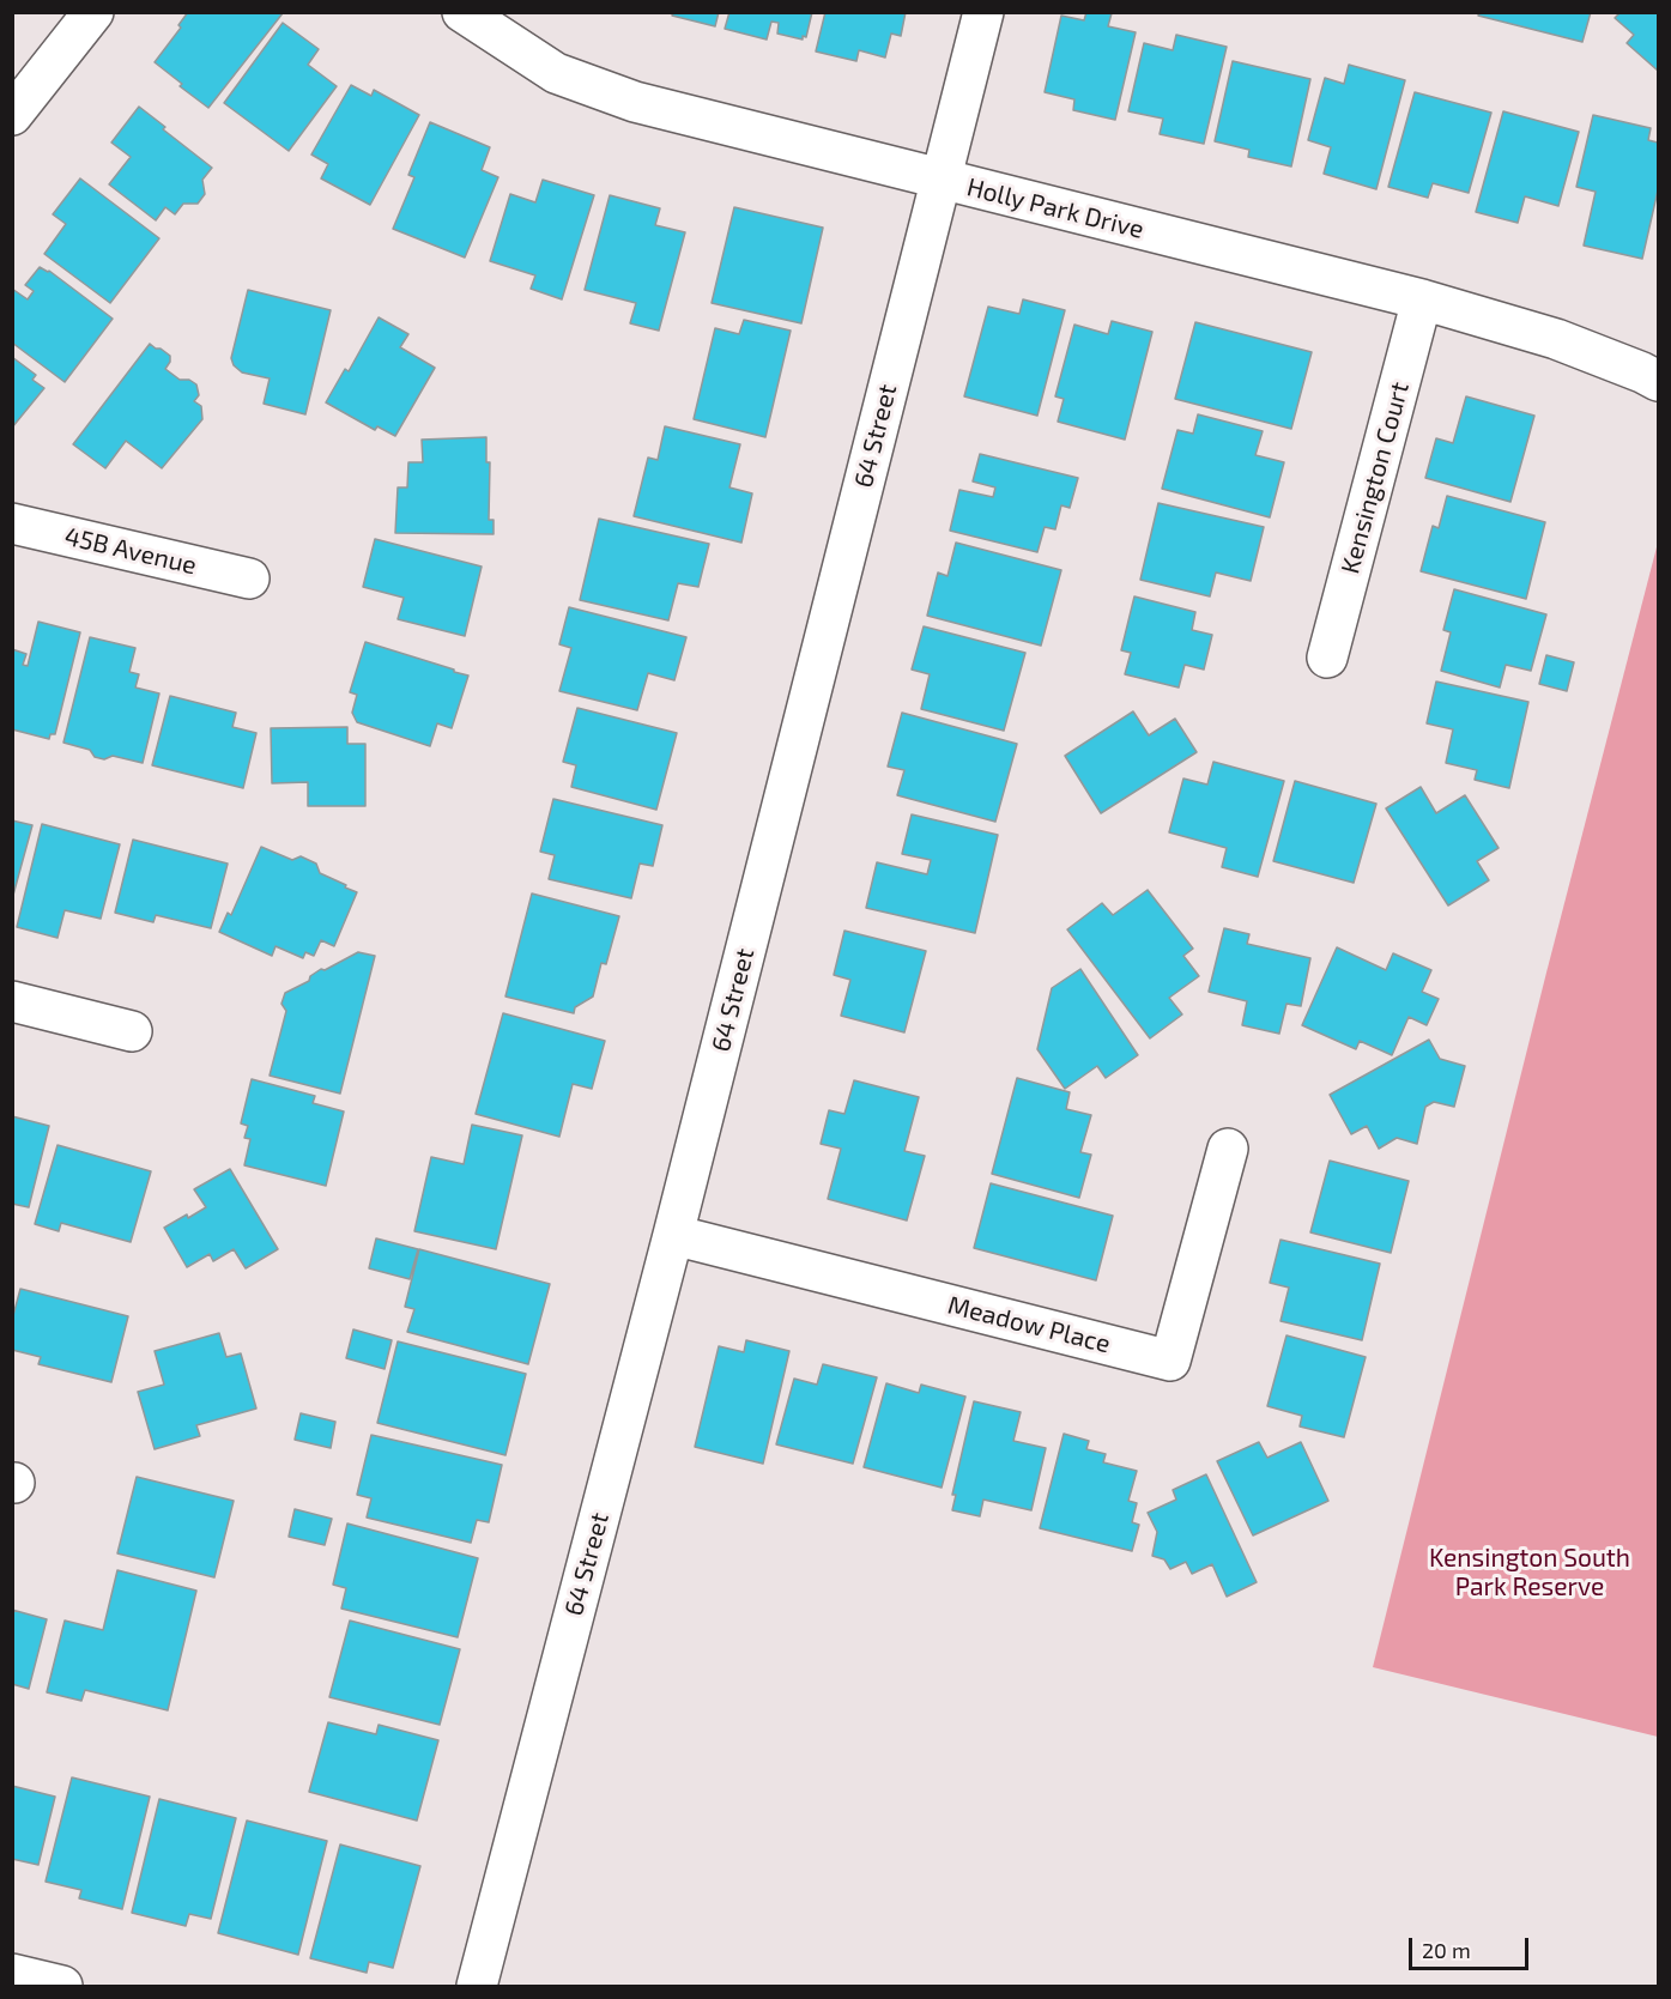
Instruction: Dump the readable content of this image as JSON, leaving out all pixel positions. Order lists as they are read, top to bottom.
{
  "streets": {
    "street": [
      "Holly Park Drive",
      "64 Street",
      "Kensington Court",
      "45B Avenue",
      "Meadow Place"
    ]
  },
  "crossings": [
    ["Holly Park Drive", "64 Street"],
    ["Holly Park Drive", "Kensington Court"],
    ["64 Street", "Meadow Place"]
  ],
  "parks": ["Kensington South Park Reserve"],
  "scale_bar": "20 m"
}
